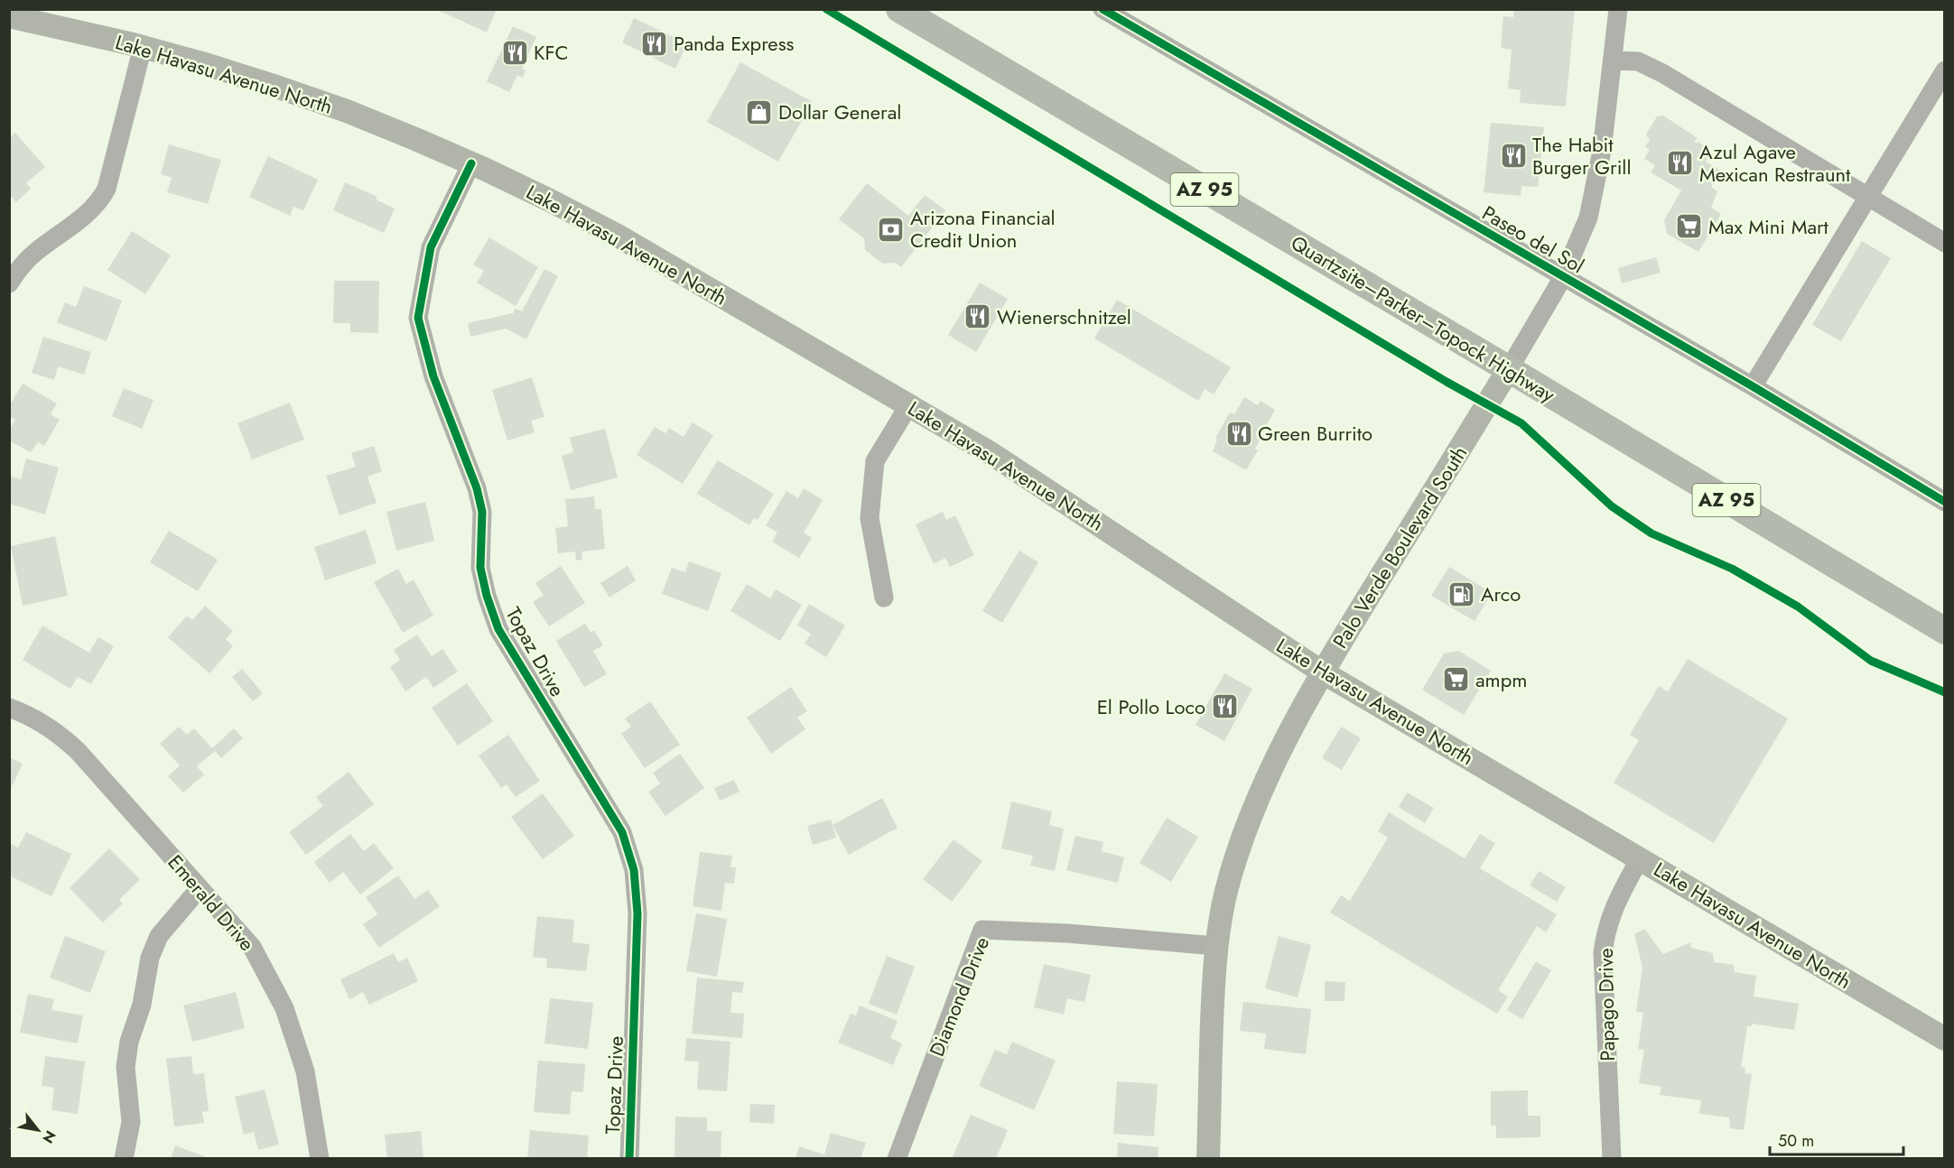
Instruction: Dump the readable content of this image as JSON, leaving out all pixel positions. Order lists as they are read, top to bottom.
{
  "streets": {
    "highway": ["AZ 95", "Quartzsite–Parker–Topock Highway"],
    "main road": ["Lake Havasu Avenue North", "Palo Verde Boulevard South"],
    "street": [
      "Paseo del Sol",
      "Topaz Drive",
      "Emerald Drive",
      "Diamond Drive",
      "Papago Drive"
    ]
  },
  "crossings": [
    ["Lake Havasu Avenue North", "Palo Verde Boulevard South"],
    ["Lake Havasu Avenue North", "Topaz Drive"],
    ["Lake Havasu Avenue North", "Papago Drive"],
    ["Paseo del Sol", "Palo Verde Boulevard South"],
    ["Quartzsite–Parker–Topock Highway", "Palo Verde Boulevard South"],
    ["Palo Verde Boulevard South", "Diamond Drive"]
  ],
  "places": {
    "restaurant": [
      "Panda Express",
      "KFC",
      "The Habit Burger Grill",
      "Azul Agave Mexican Restraunt",
      "Wienerschnitzel",
      "Green Burrito",
      "El Pollo Loco"
    ],
    "shop": ["Dollar General"],
    "supermarket": ["Max Mini Mart", "ampm"],
    "bank": ["Arizona Financial Credit Union"],
    "fuel station": ["Arco"]
  },
  "scale_bar": "50 m",
  "north": "bottom right"
}
